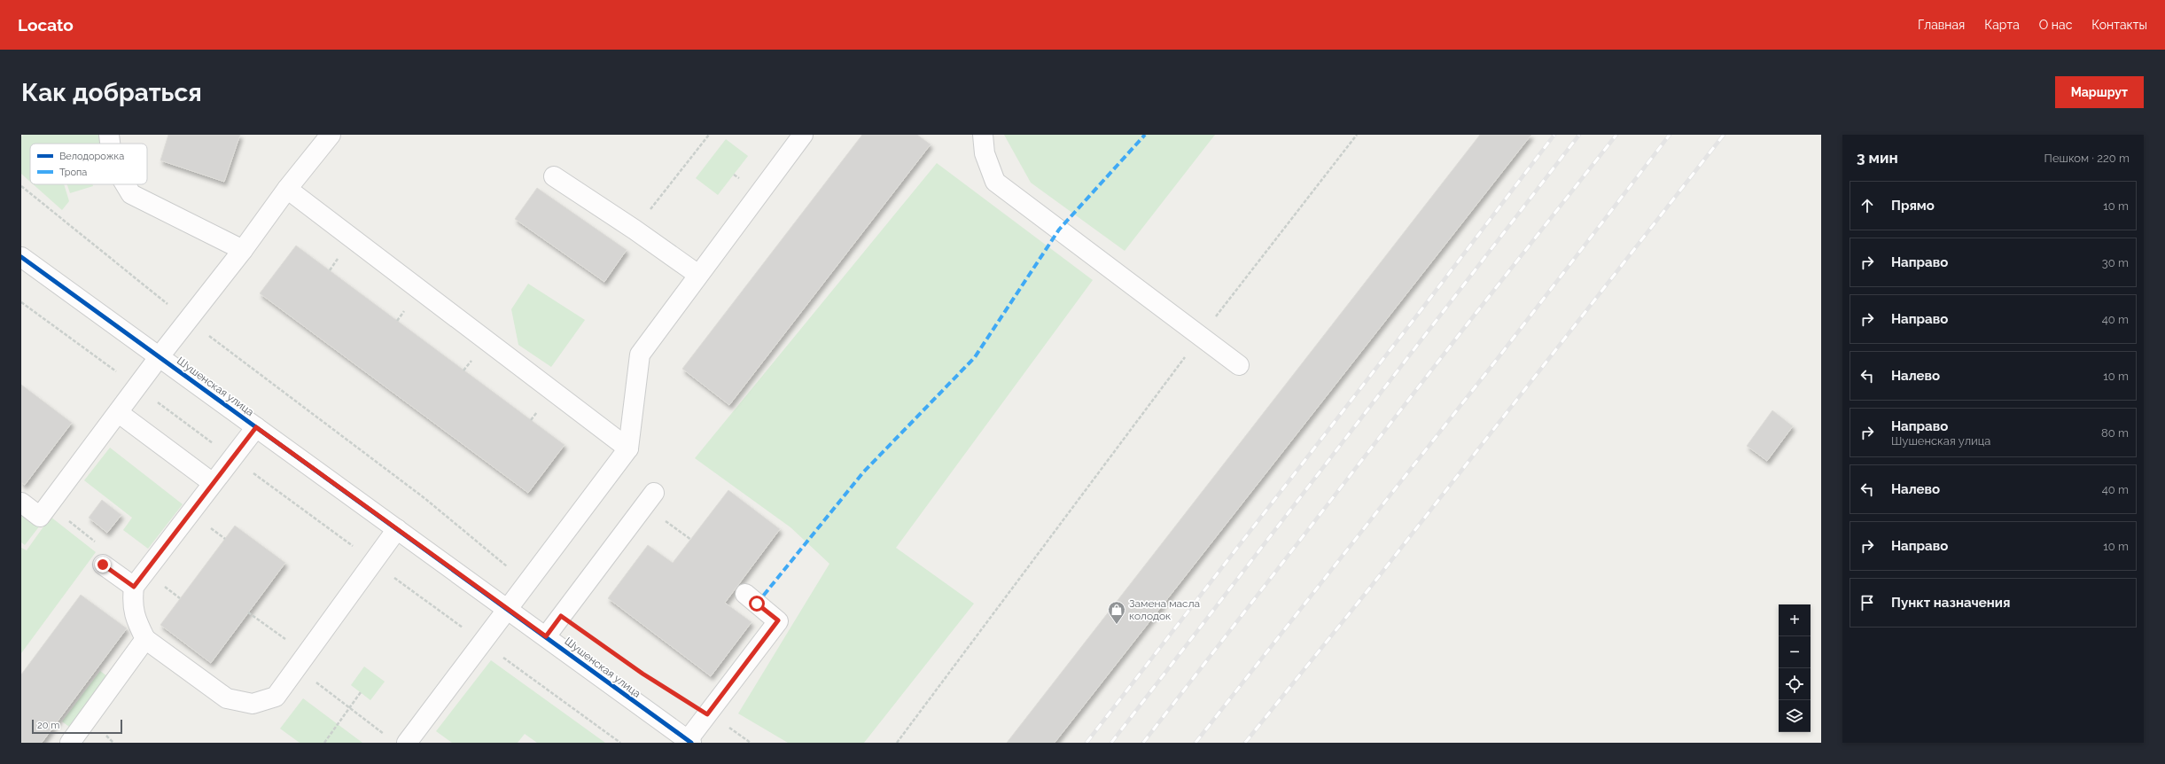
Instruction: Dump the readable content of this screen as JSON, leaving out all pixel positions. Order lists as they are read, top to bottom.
{
  "streets": {
    "street": ["Шушенская улица"]
  },
  "places": {
    "shop": ["Замена масла колодок"]
  },
  "legend": ["Велодорожка", "Тропа"],
  "scale_bar": "20 m",
  "page": {
    "header": "Locato",
    "nav": [
      "Главная",
      "Карта",
      "О нас",
      "Контакты"
    ],
    "buttons": "Маршрут",
    "title": "Как добраться",
    "heading": ["3 мин", "Пешком · 220 m"],
    "list": [
      ["Прямо", "10 m"],
      ["Направо", "30 m"],
      ["Направо", "40 m"],
      ["Налево", "10 m"],
      ["Направо", "Шушенская улица", "80 m"],
      ["Налево", "40 m"],
      ["Направо", "10 m"],
      "Пункт назначения"
    ],
    "map_buttons": ["+", "−"],
    "scale": "20 m"
  }
}
